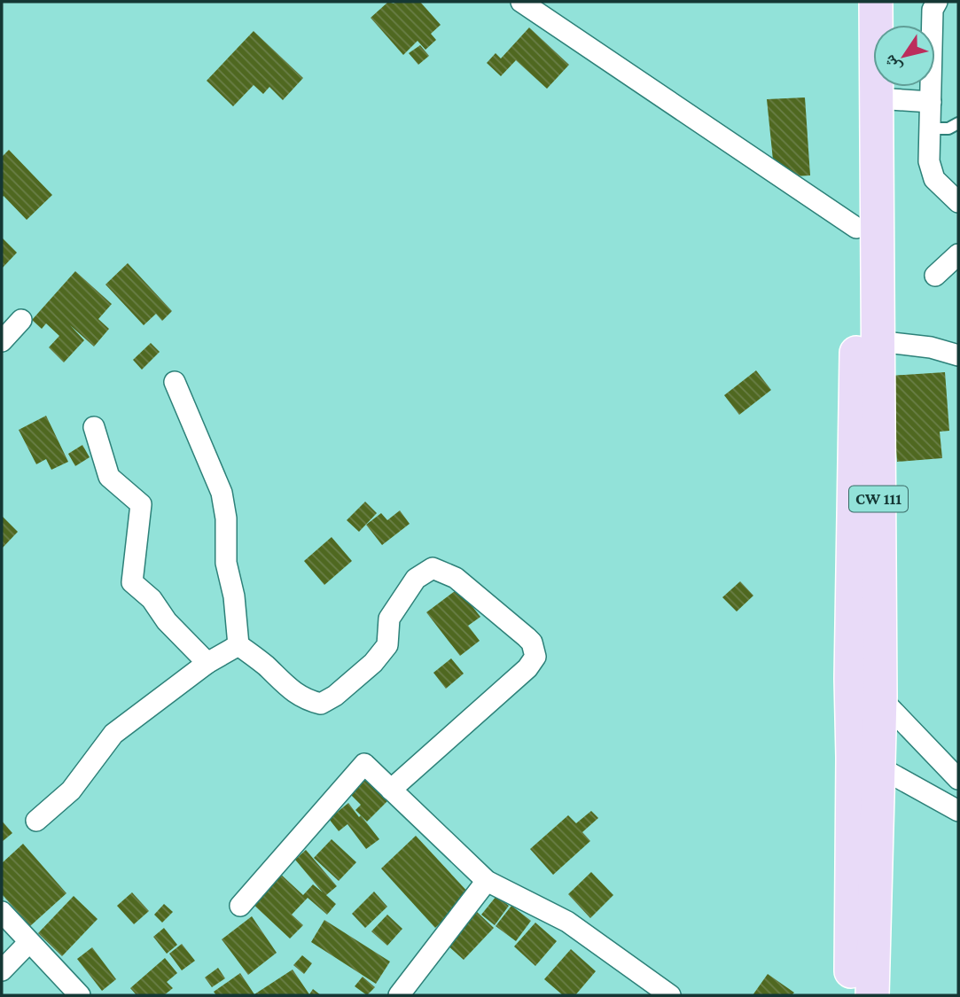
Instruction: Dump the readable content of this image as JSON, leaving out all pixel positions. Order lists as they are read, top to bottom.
{
  "streets": {
    "main road": ["CW 111"]
  },
  "north": "bottom left"
}
